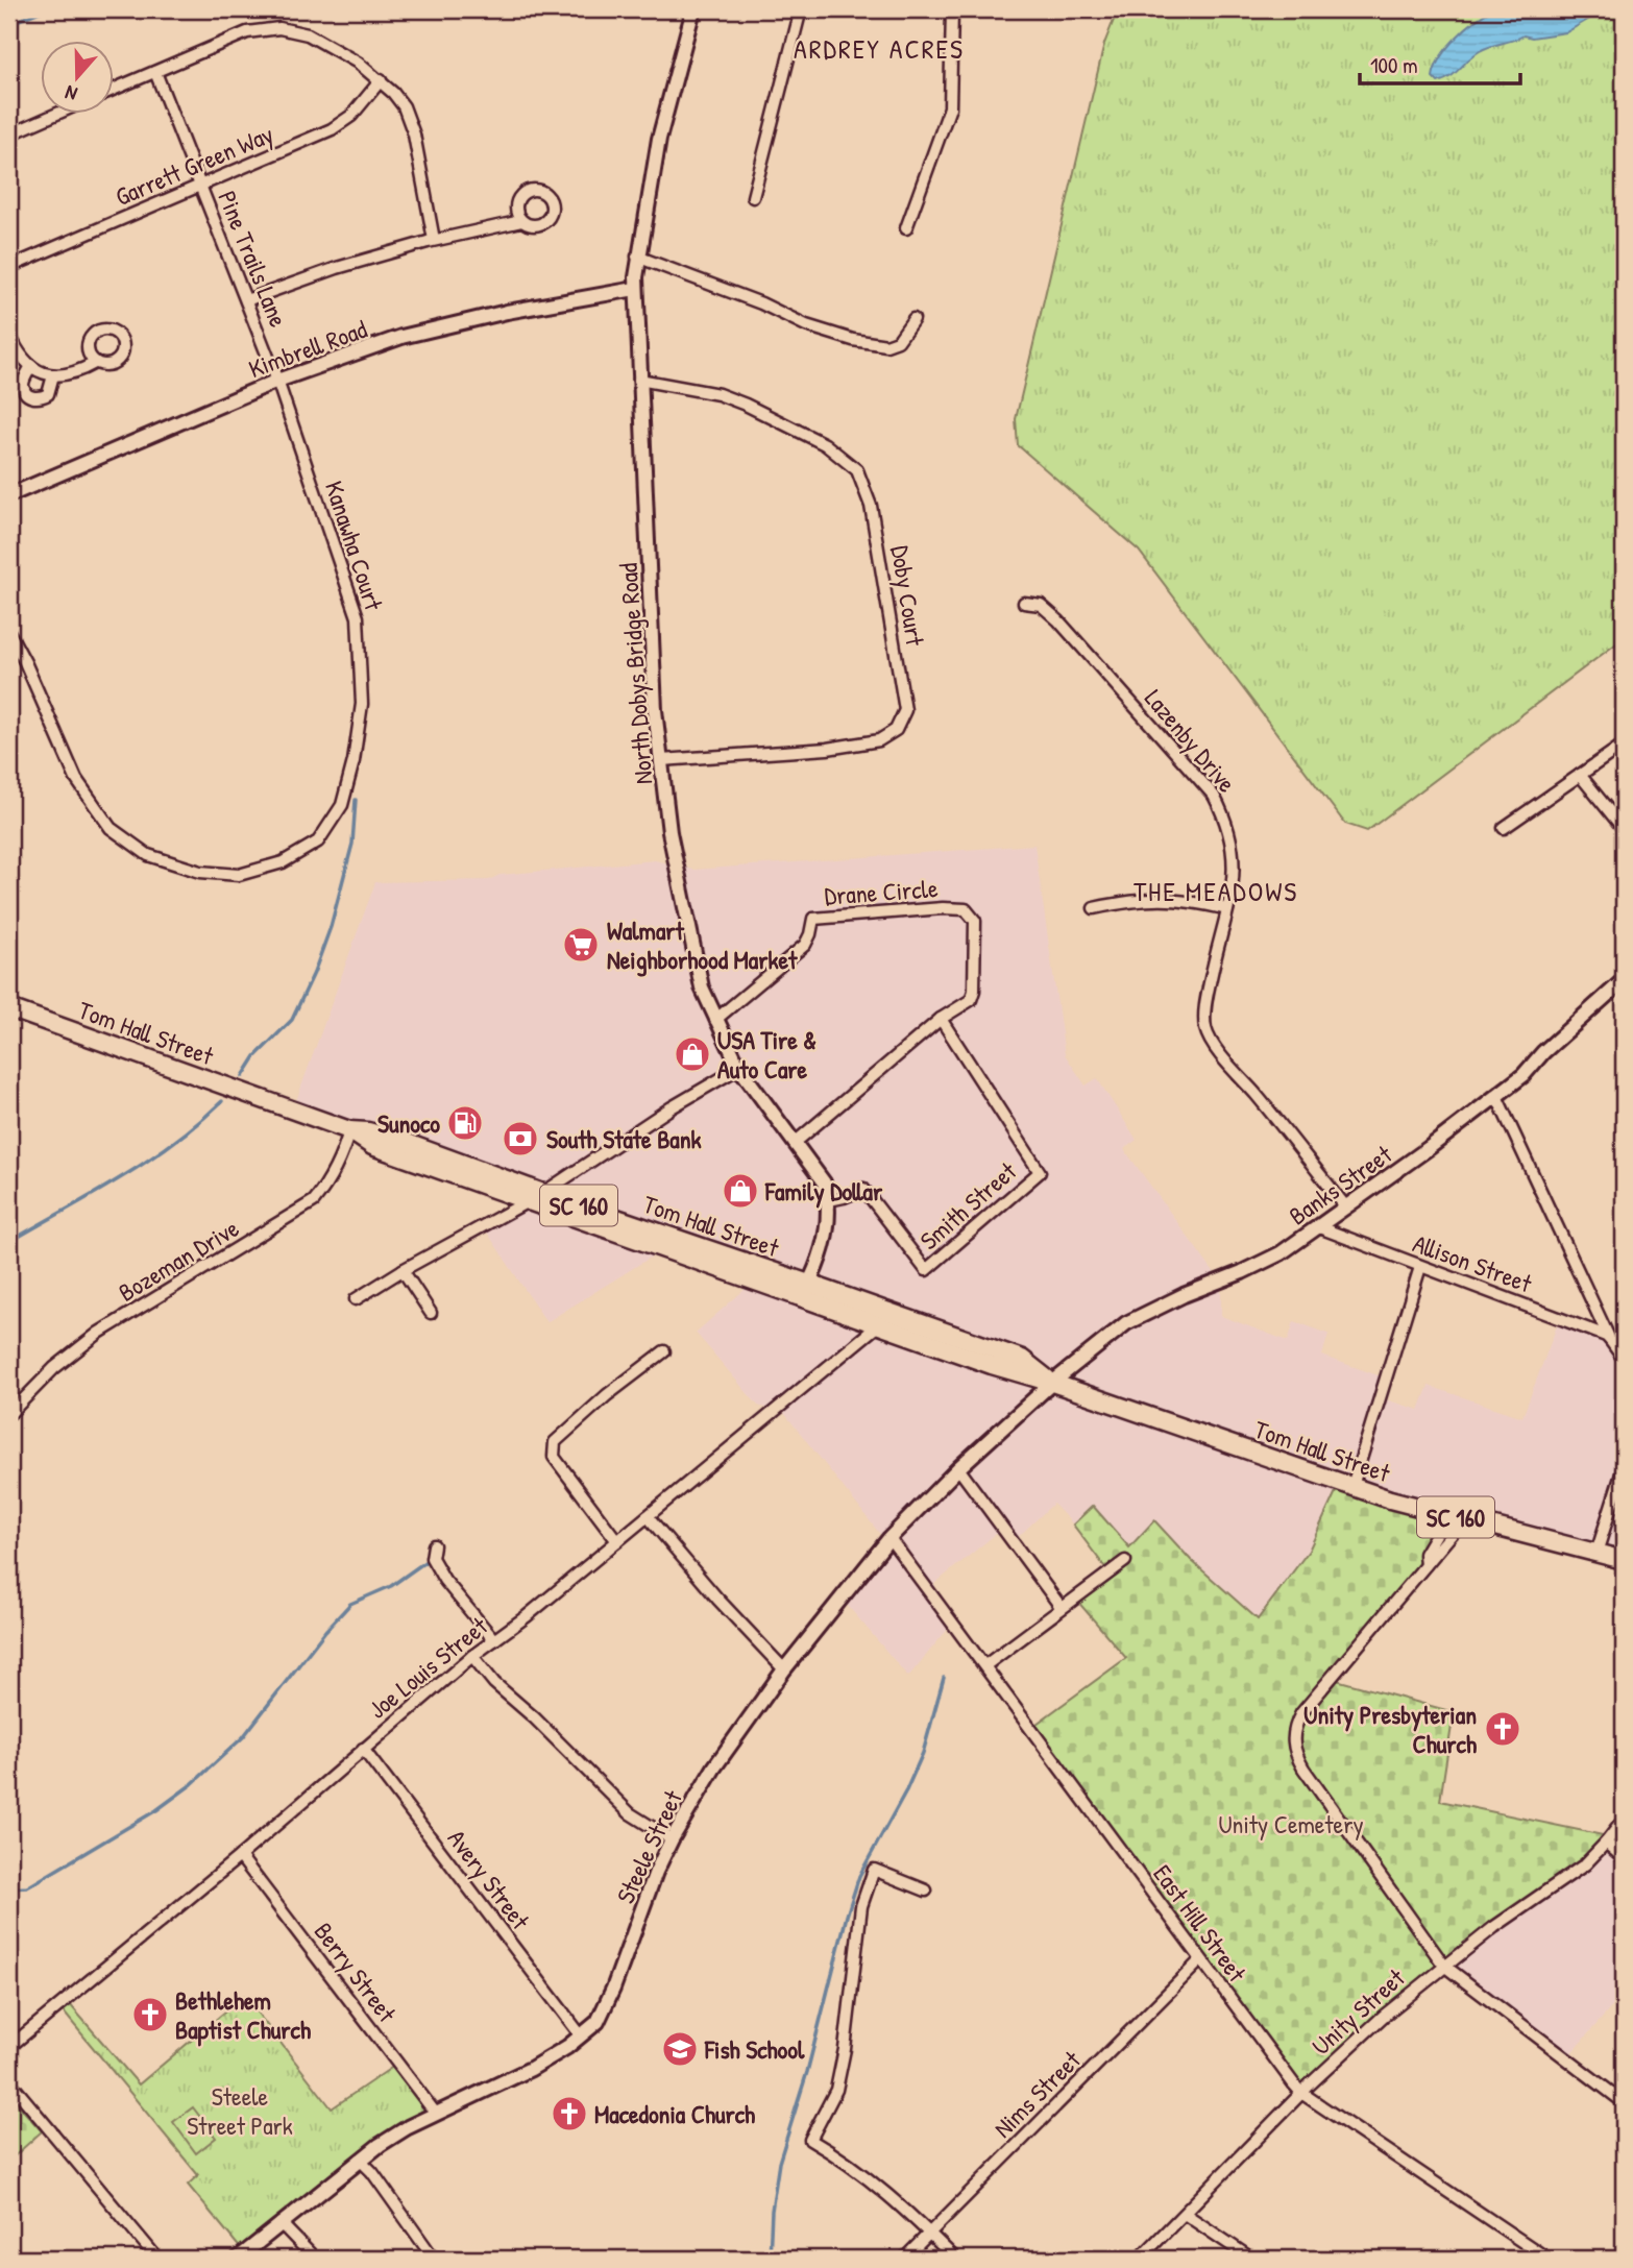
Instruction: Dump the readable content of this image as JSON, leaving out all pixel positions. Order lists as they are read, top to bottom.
{
  "streets": {
    "main road": ["Tom Hall Street", "SC 160"],
    "street": [
      "Garrett Green Way",
      "Pine Trails Lane",
      "Kimbrell Road",
      "Kanawha Court",
      "Doby Court",
      "North Dobys Bridge Road",
      "Lazenby Drive",
      "Drane Circle",
      "Banks Street",
      "Smith Street",
      "Bozeman Drive",
      "Allison Street",
      "Joe Louis Street",
      "Steele Street",
      "Avery Street",
      "East Hill Street",
      "Berry Street",
      "Unity Street",
      "Nims Street"
    ]
  },
  "crossings": [
    ["Garrett Green Way", "Pine Trails Lane"],
    ["Pine Trails Lane", "Kimbrell Road"],
    ["Pine Trails Lane", "Kanawha Court"],
    ["Kimbrell Road", "Kanawha Court"],
    ["Kimbrell Road", "North Dobys Bridge Road"],
    ["Doby Court", "North Dobys Bridge Road"],
    ["North Dobys Bridge Road", "Drane Circle"],
    ["North Dobys Bridge Road", "Smith Street"],
    ["Lazenby Drive", "Banks Street"],
    ["Drane Circle", "Smith Street"],
    ["Tom Hall Street", "Banks Street"],
    ["Tom Hall Street", "Bozeman Drive"],
    ["Tom Hall Street", "Joe Louis Street"],
    ["Tom Hall Street", "Steele Street"],
    ["Banks Street", "Allison Street"],
    ["Banks Street", "Steele Street"],
    ["Joe Louis Street", "Avery Street"],
    ["Joe Louis Street", "Berry Street"],
    ["Steele Street", "Avery Street"],
    ["Steele Street", "East Hill Street"],
    ["Steele Street", "Berry Street"],
    ["East Hill Street", "Unity Street"],
    ["East Hill Street", "Nims Street"]
  ],
  "districts": ["ARDREY ACRES", "THE MEADOWS"],
  "parks": ["Unity Cemetery", "Steele Street Park"],
  "places": {
    "supermarket": ["Walmart Neighborhood Market"],
    "shop": ["USA Tire & Auto Care", "Family Dollar"],
    "fuel station": ["Sunoco"],
    "bank": ["South State Bank"],
    "church": ["Unity Presbyterian Church", "Bethlehem Baptist Church", "Macedonia Church"],
    "school or university": ["Fish School"]
  },
  "scale_bar": "100 m",
  "north": "bottom"
}
